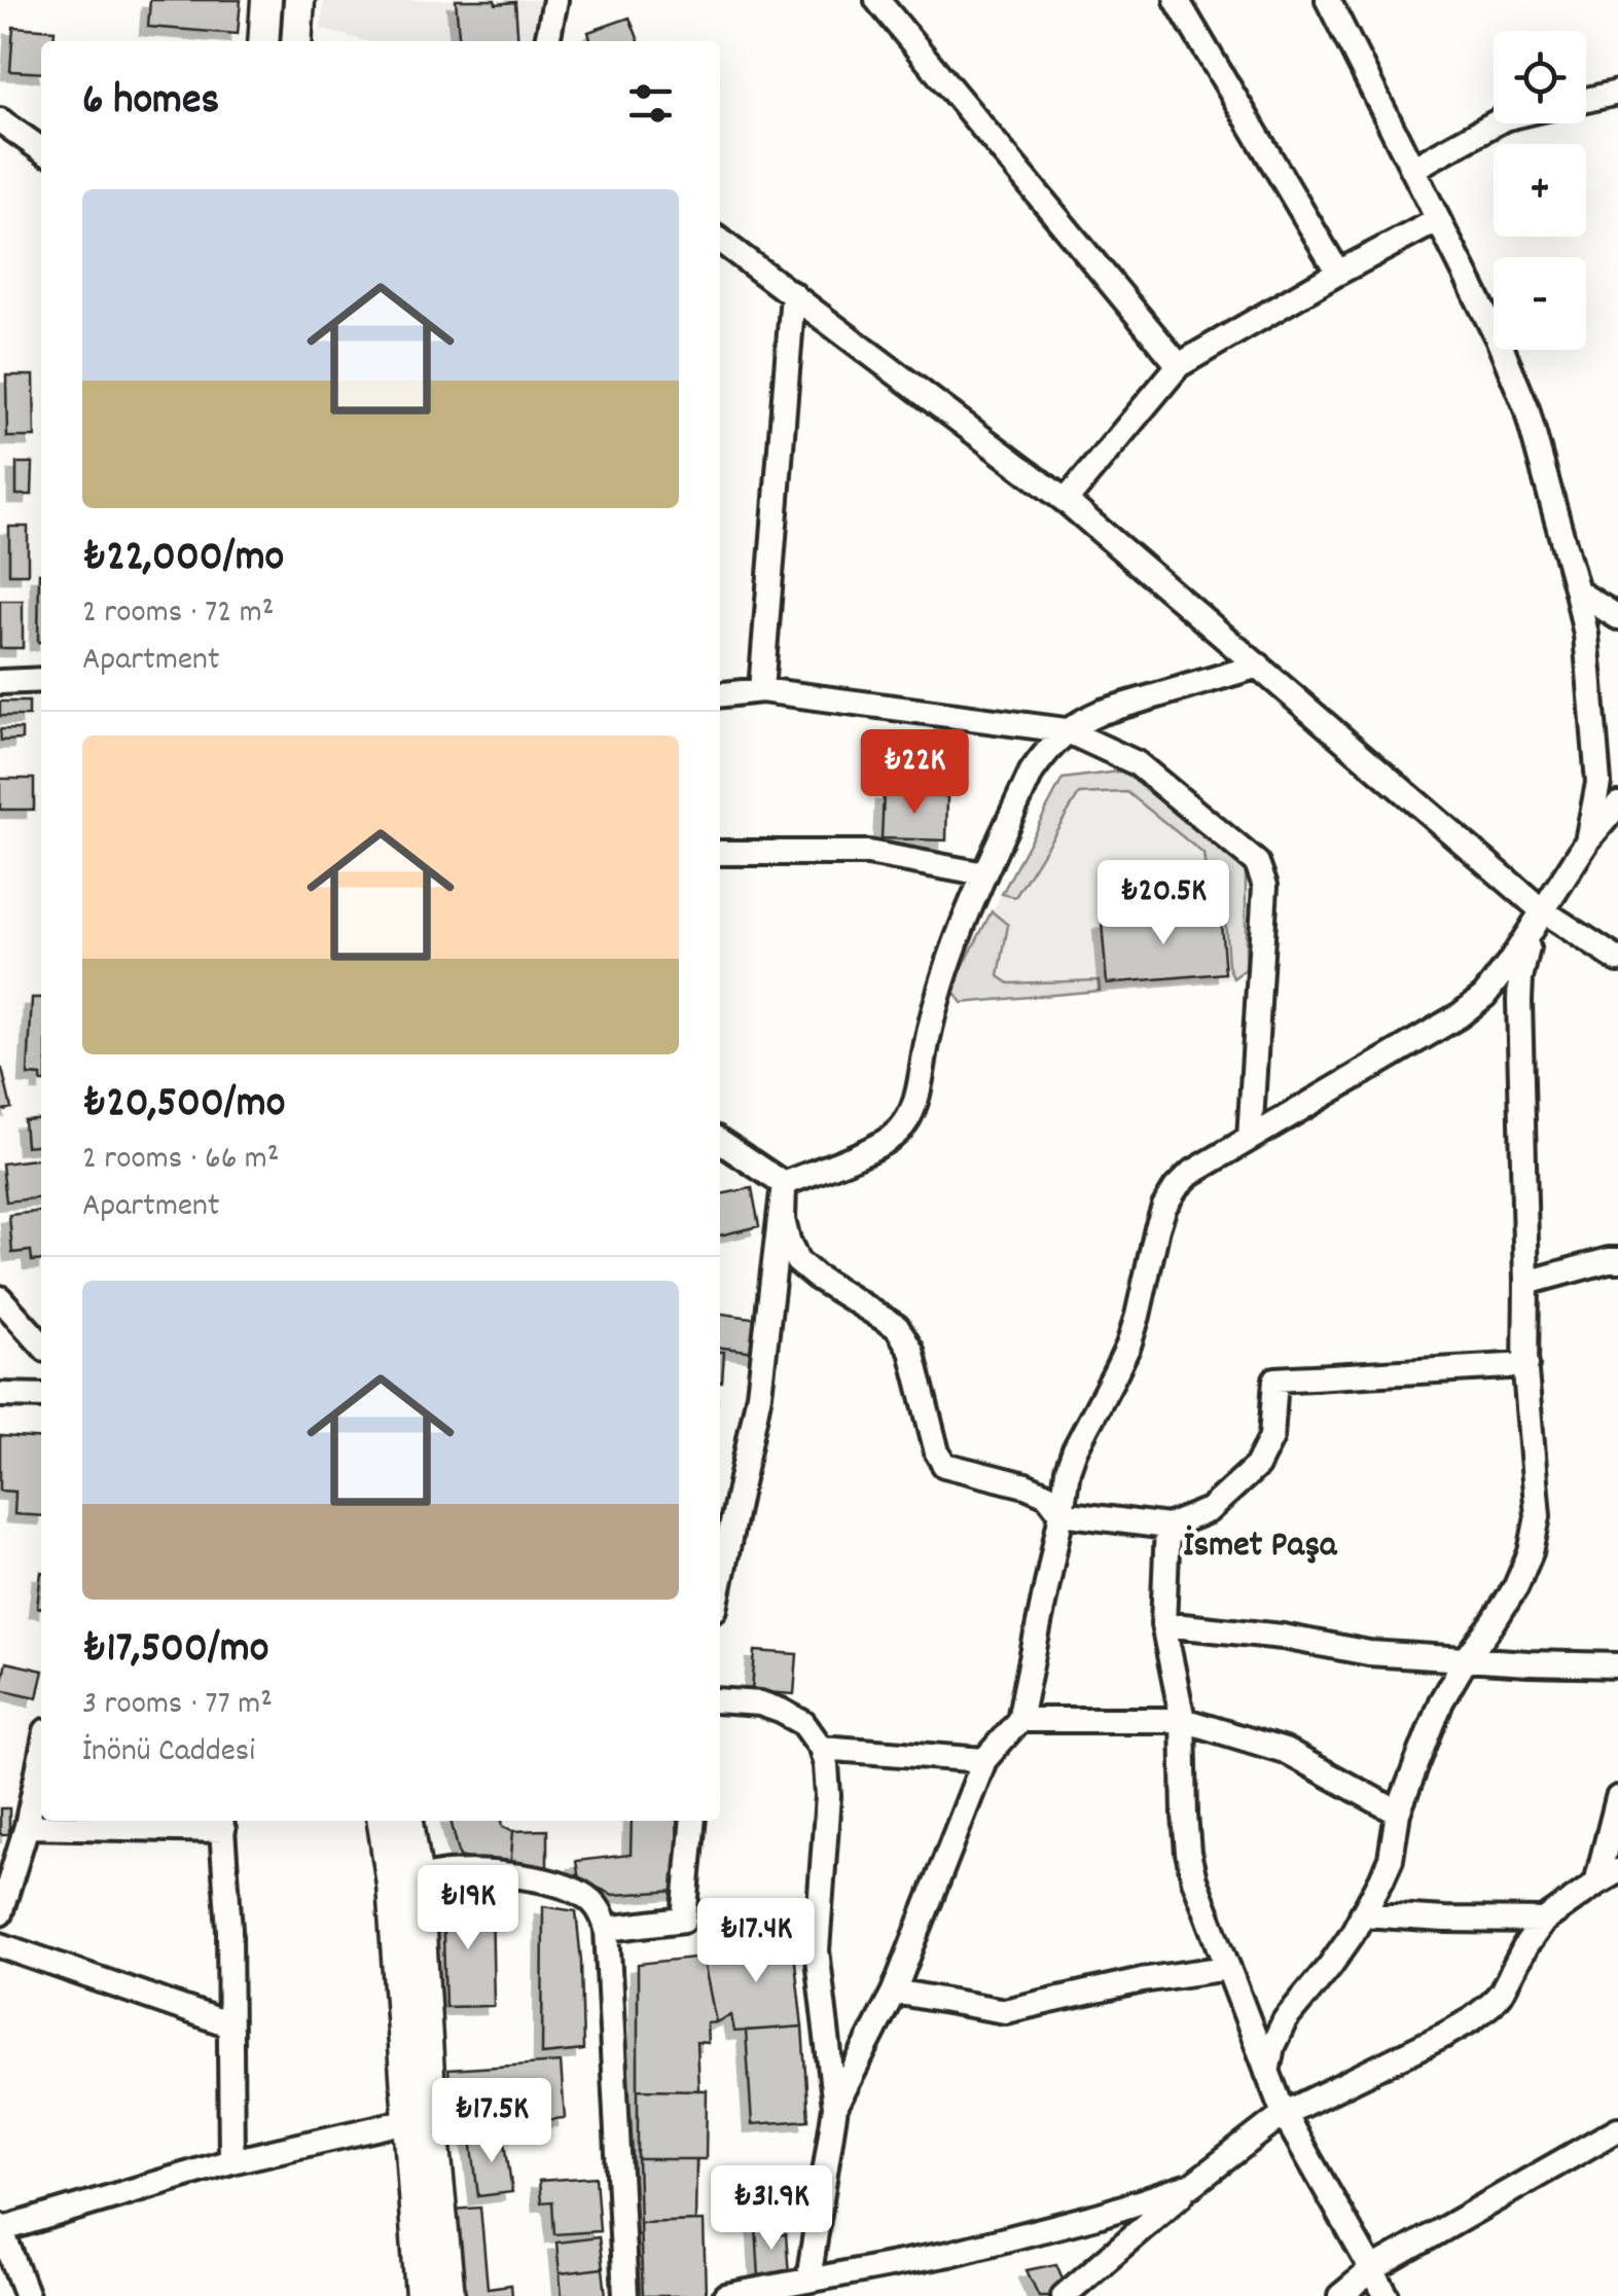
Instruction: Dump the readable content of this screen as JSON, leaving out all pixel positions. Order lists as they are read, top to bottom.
{
  "districts": ["İsmet Paşa"],
  "page": {
    "map_buttons": ["+", "−"],
    "heading": "6 homes",
    "list": [
      {
        "name": "₺22,000/mo",
        "note": "2 rooms · 72 m² · Apartment"
      },
      {
        "name": "₺20,500/mo",
        "note": "2 rooms · 66 m² · Apartment"
      },
      {
        "name": "₺17,500/mo",
        "note": "3 rooms · 77 m² · İnönü Caddesi"
      }
    ],
    "price": [
      "₺22K",
      "₺20.5K",
      "₺19K",
      "₺17.4K",
      "₺17.5K",
      "₺31.9K"
    ]
  }
}
